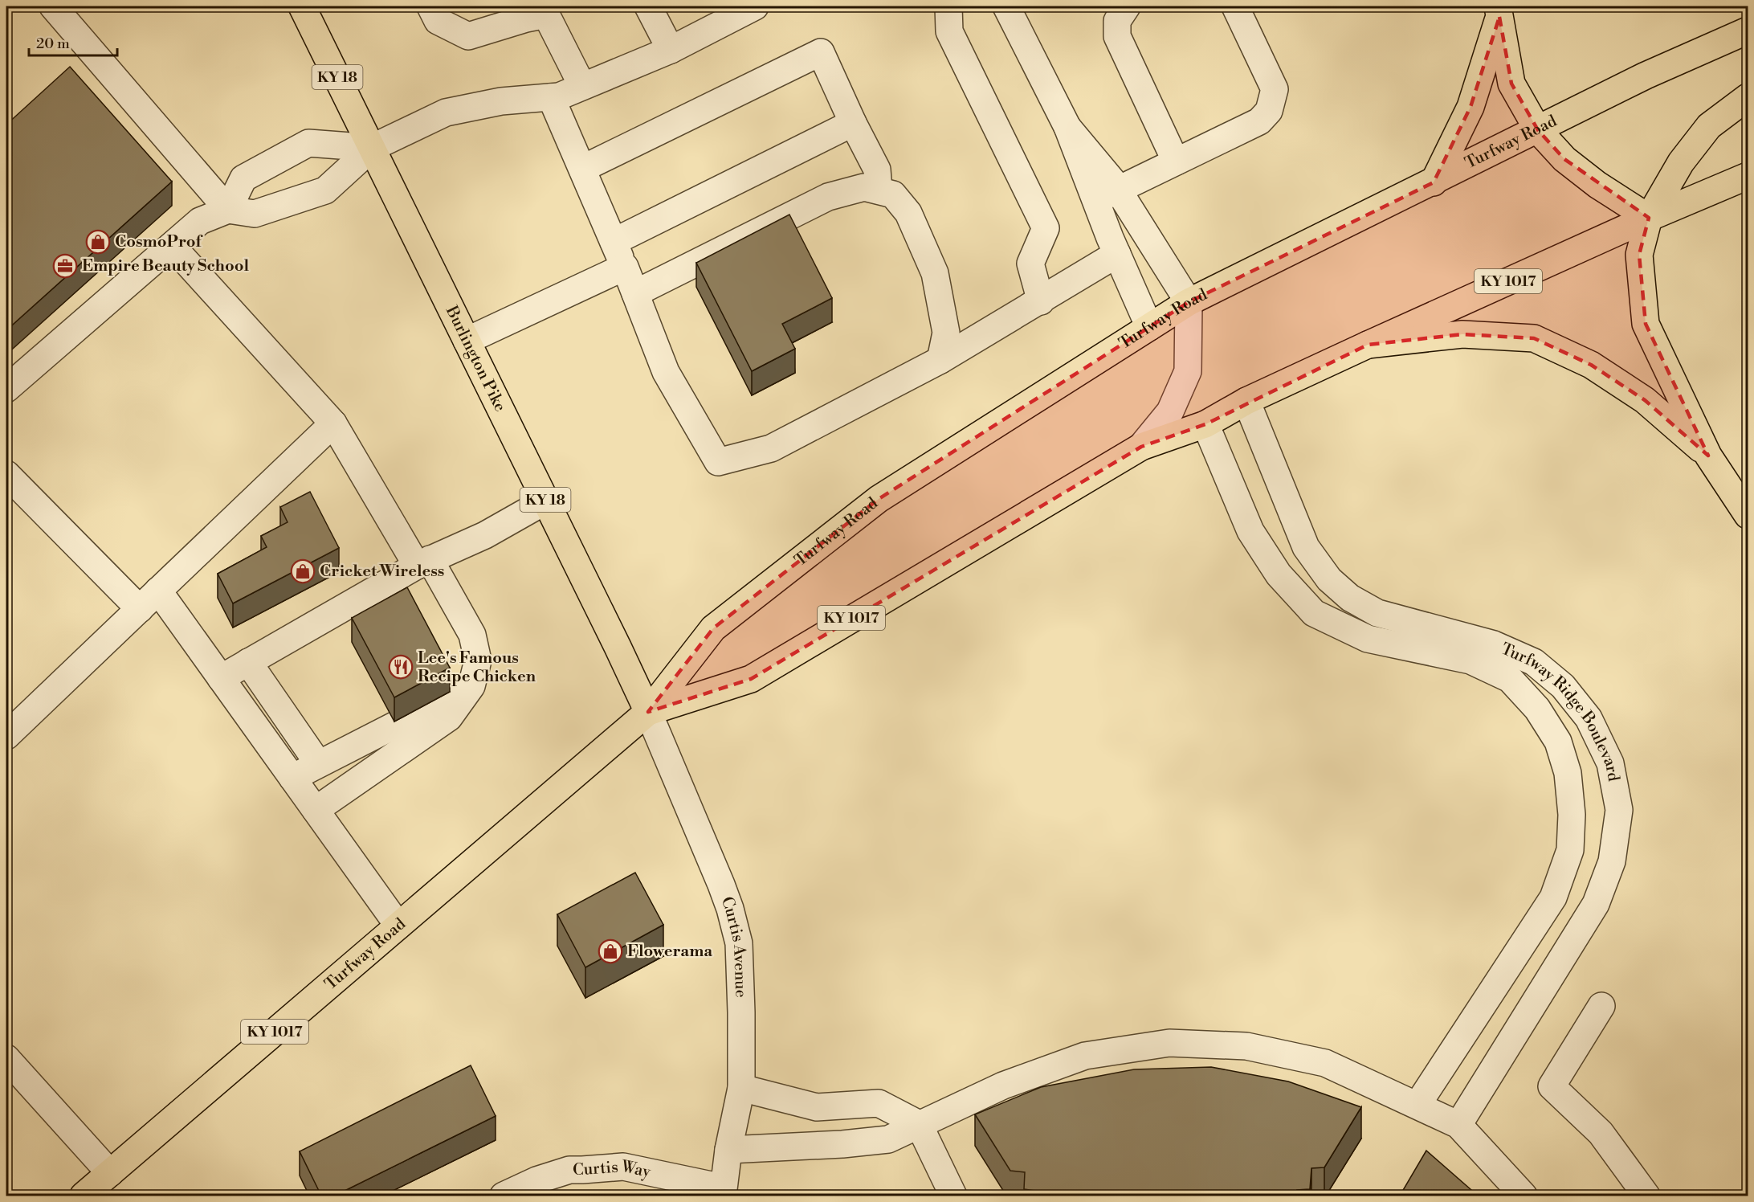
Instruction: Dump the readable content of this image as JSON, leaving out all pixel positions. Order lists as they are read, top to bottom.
{
  "streets": {
    "main road": [
      "KY 18",
      "Turfway Road",
      "KY 1017",
      "Burlington Pike"
    ],
    "street": ["Turfway Ridge Boulevard", "Curtis Avenue", "Curtis Way"]
  },
  "crossings": [
    ["Turfway Road", "Burlington Pike"],
    ["Turfway Road", "Turfway Ridge Boulevard"],
    ["Turfway Road", "Curtis Avenue"],
    ["Burlington Pike", "Curtis Avenue"],
    ["Curtis Avenue", "Curtis Way"]
  ],
  "places": {
    "shop": ["CosmoProf", "Cricket Wireless", "Flowerama"],
    "office": ["Empire Beauty School"],
    "restaurant": ["Lee's Famous Recipe Chicken"]
  },
  "scale_bar": "20 m"
}
